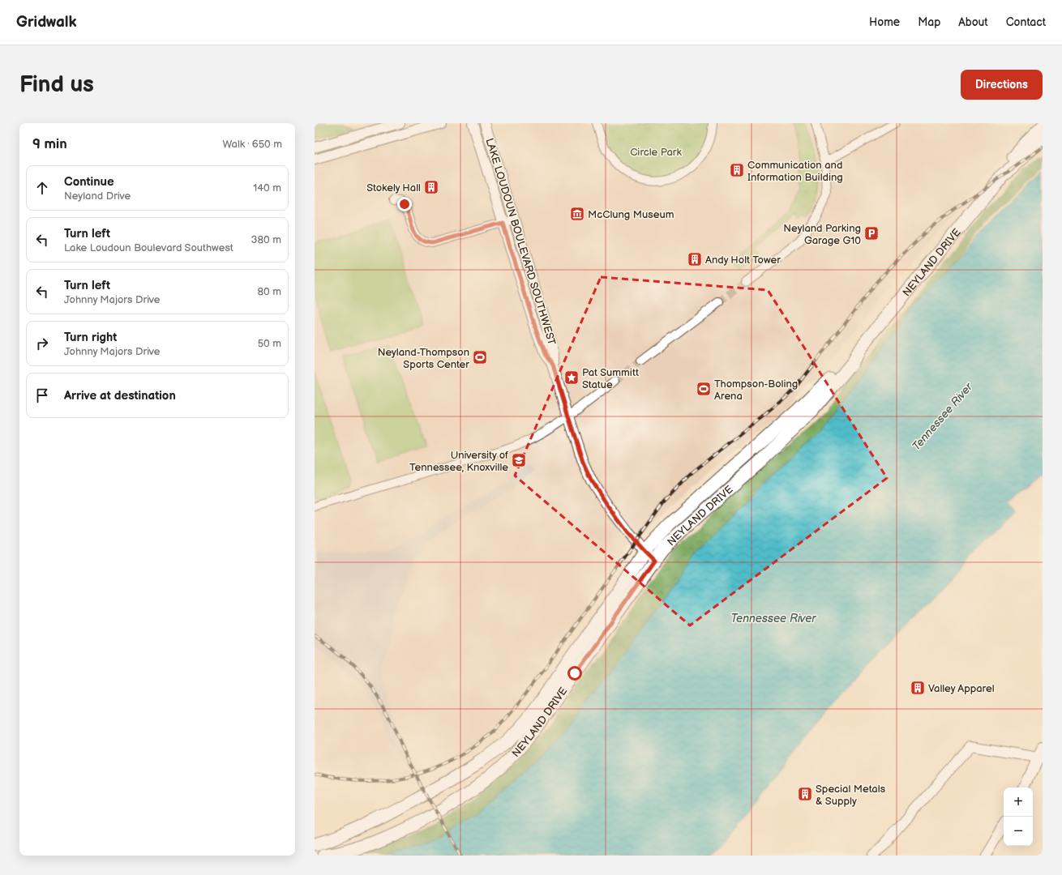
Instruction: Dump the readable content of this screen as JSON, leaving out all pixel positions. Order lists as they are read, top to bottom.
{
  "streets": {
    "main road": ["NEYLAND DRIVE"],
    "street": ["LAKE LOUDOUN BOULEVARD SOUTHWEST"]
  },
  "crossings": [
    ["LAKE LOUDOUN BOULEVARD SOUTHWEST", "NEYLAND DRIVE"]
  ],
  "water": ["Tennessee River"],
  "parks": ["Circle Park"],
  "places": {
    "building": [
      "Communication and Information Building",
      "Stokely Hall",
      "Andy Holt Tower",
      "Valley Apparel",
      "Special Metals & Supply"
    ],
    "museum": ["McClung Museum"],
    "parking": ["Neyland Parking Garage G10"],
    "sports": ["Neyland-Thompson Sports Center", "Thompson-Boling Arena"],
    "place": ["Pat Summitt Statue"],
    "school or university": ["University of Tennessee, Knoxville"]
  },
  "page": {
    "header": "Gridwalk",
    "nav": [
      "Home",
      "Map",
      "About",
      "Contact"
    ],
    "buttons": "Directions",
    "title": "Find us",
    "heading": ["9 min", "Walk · 650 m"],
    "list": [
      ["Continue", "Neyland Drive", "140 m"],
      ["Turn left", "Lake Loudoun Boulevard Southwest", "380 m"],
      ["Turn left", "Johnny Majors Drive", "80 m"],
      ["Turn right", "Johnny Majors Drive", "50 m"],
      "Arrive at destination"
    ],
    "map_buttons": ["+", "−"]
  }
}
